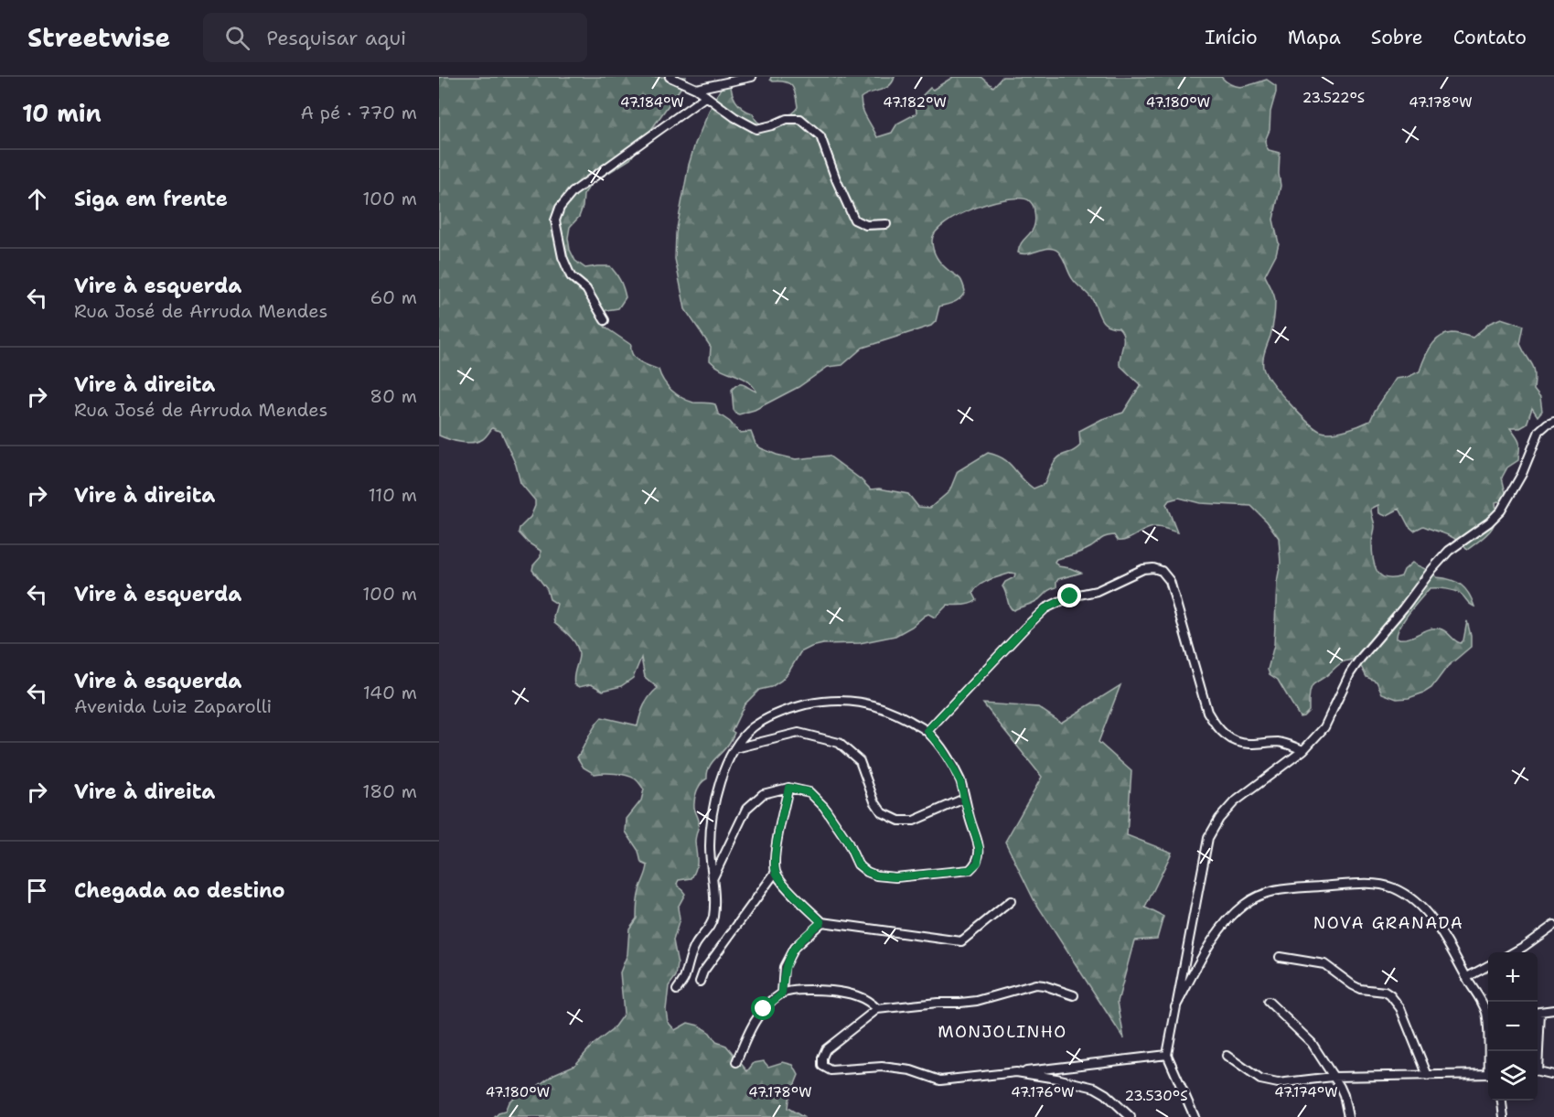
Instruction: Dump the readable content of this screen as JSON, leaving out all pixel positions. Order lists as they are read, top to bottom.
{
  "districts": ["NOVA GRANADA", "MONJOLINHO"],
  "page": {
    "header": "Streetwise",
    "search": "Pesquisar aqui",
    "nav": [
      "Início",
      "Mapa",
      "Sobre",
      "Contato"
    ],
    "heading": ["10 min", "A pé · 770 m"],
    "list": [
      ["Siga em frente", "100 m"],
      ["Vire à esquerda", "Rua José de Arruda Mendes", "60 m"],
      ["Vire à direita", "Rua José de Arruda Mendes", "80 m"],
      ["Vire à direita", "110 m"],
      ["Vire à esquerda", "100 m"],
      ["Vire à esquerda", "Avenida Luiz Zaparolli", "140 m"],
      ["Vire à direita", "180 m"],
      "Chegada ao destino"
    ],
    "map_buttons": ["+", "−"]
  },
  "coordinates": [
    "23.522°S",
    "47.184°W",
    "47.182°W",
    "47.180°W",
    "47.178°W",
    "47.176°W",
    "47.174°W",
    "23.530°S"
  ]
}
